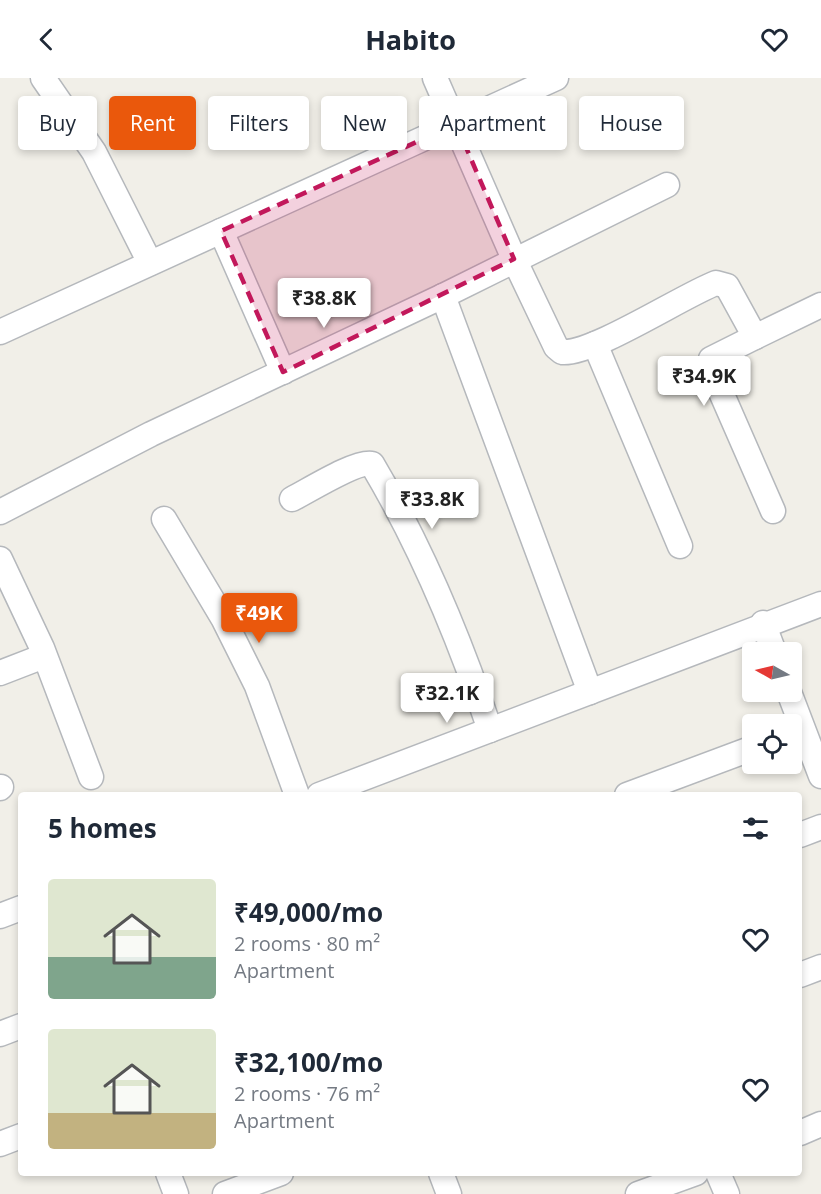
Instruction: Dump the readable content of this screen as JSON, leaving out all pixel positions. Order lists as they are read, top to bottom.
{
  "north": "left",
  "page": {
    "header": "Habito",
    "chip": [
      "Buy",
      "Rent",
      "Filters",
      "New",
      "Apartment",
      "House"
    ],
    "price": [
      "₹38.8K",
      "₹34.9K",
      "₹33.8K",
      "₹49K",
      "₹32.1K"
    ],
    "heading": "5 homes",
    "list": [
      {
        "name": "₹49,000/mo",
        "note": "2 rooms · 80 m² · Apartment"
      },
      {
        "name": "₹32,100/mo",
        "note": "2 rooms · 76 m² · Apartment"
      }
    ]
  }
}
